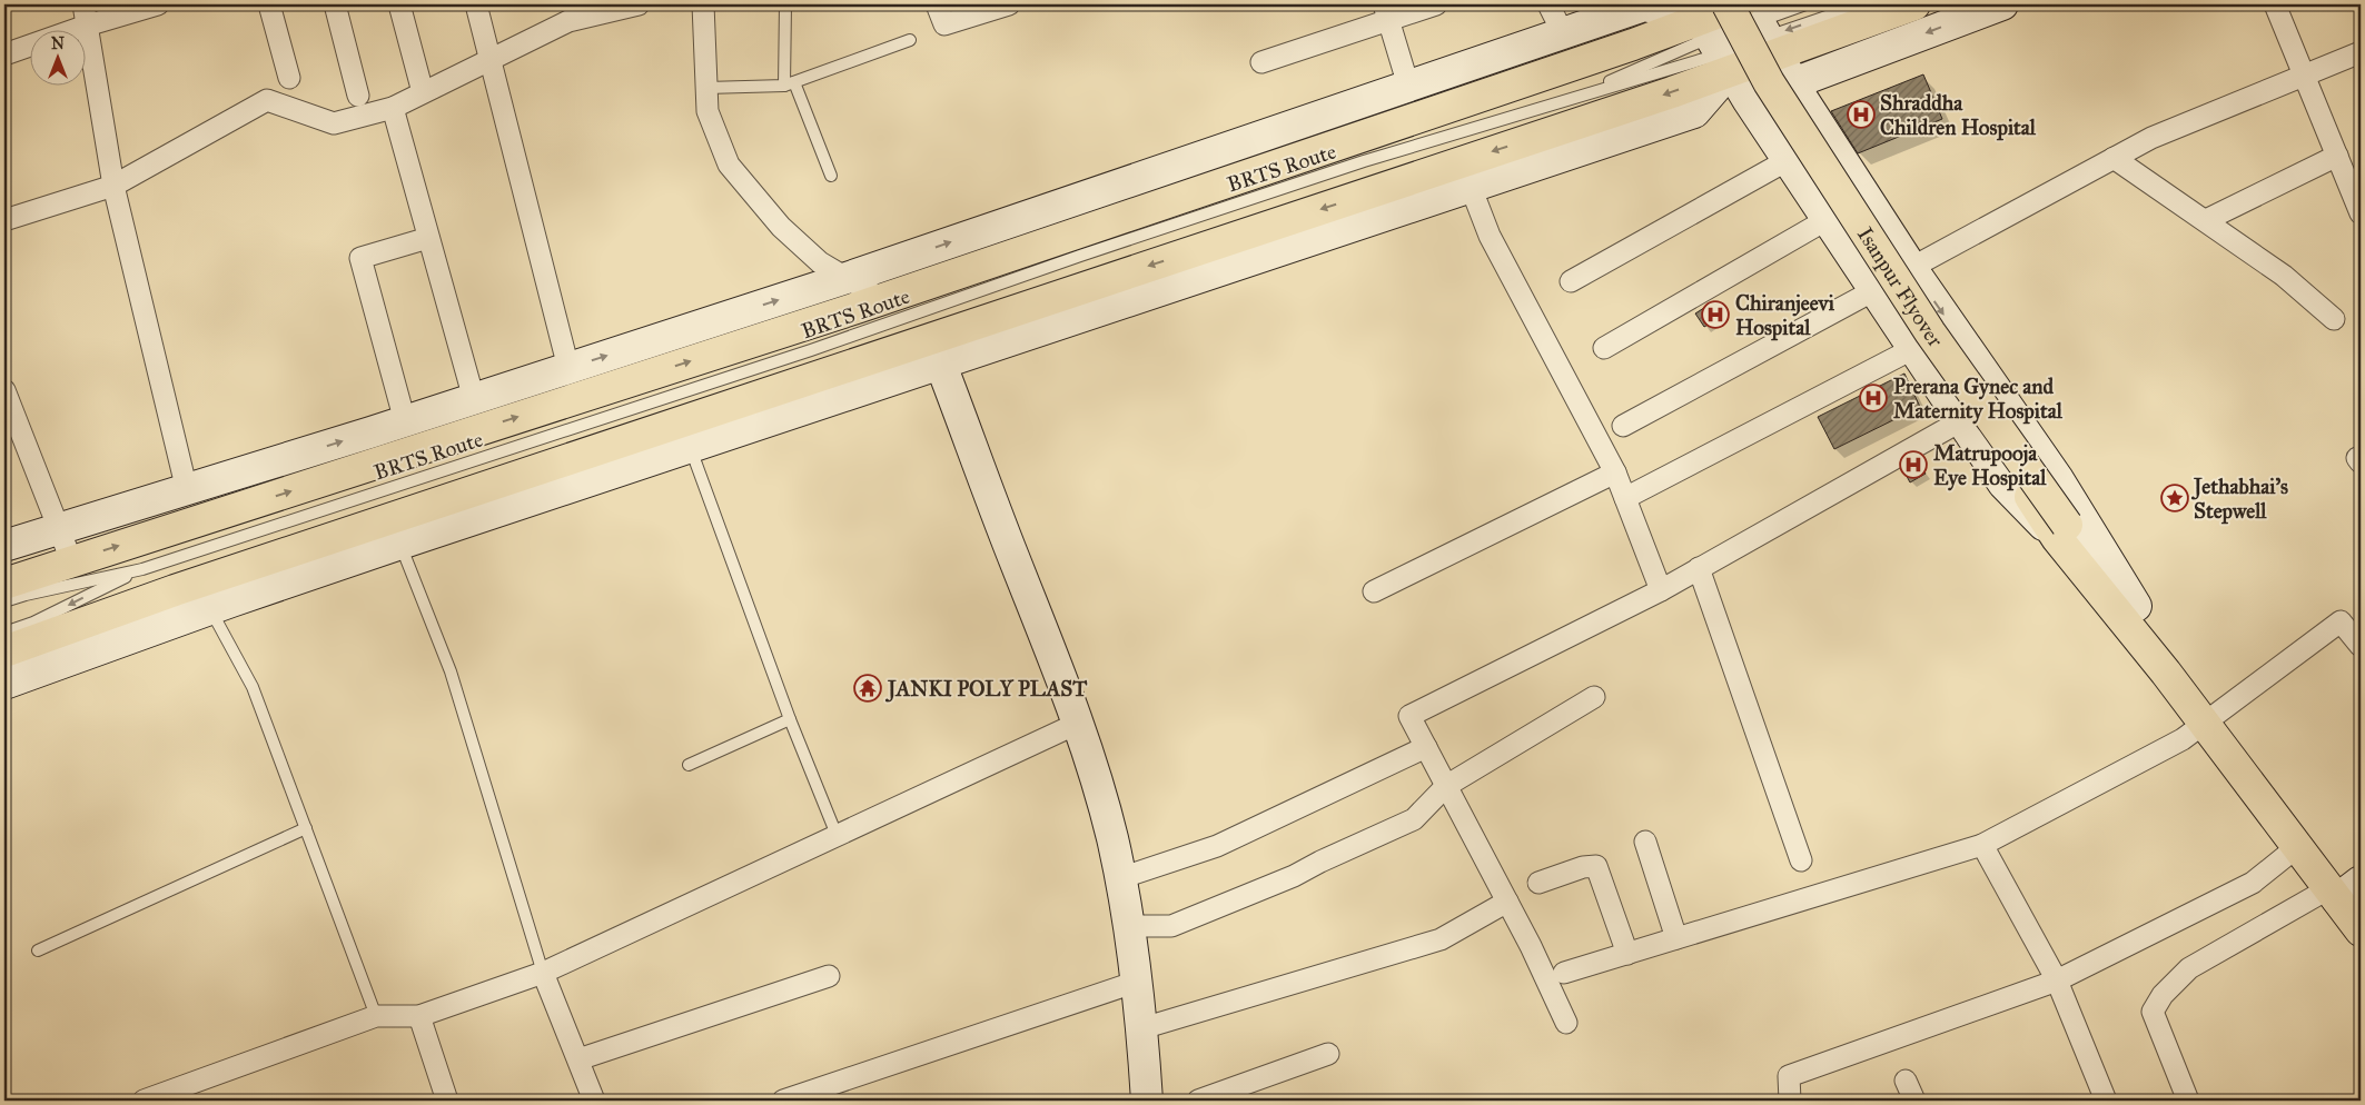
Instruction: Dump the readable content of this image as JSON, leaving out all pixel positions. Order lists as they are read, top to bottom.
{
  "streets": {
    "main road": ["Isanpur Flyover"],
    "lane": ["BRTS Route"]
  },
  "crossings": [
    ["BRTS Route", "Isanpur Flyover"]
  ],
  "places": {
    "hospital": [
      "Shraddha Children Hospital",
      "Chiranjeevi Hospital",
      "Prerana Gynec and Maternity Hospital",
      "Matrupooja Eye Hospital"
    ],
    "place": ["Jethabhai's Stepwell"],
    "temple": ["JANKI POLY PLAST"]
  },
  "north": "top"
}
